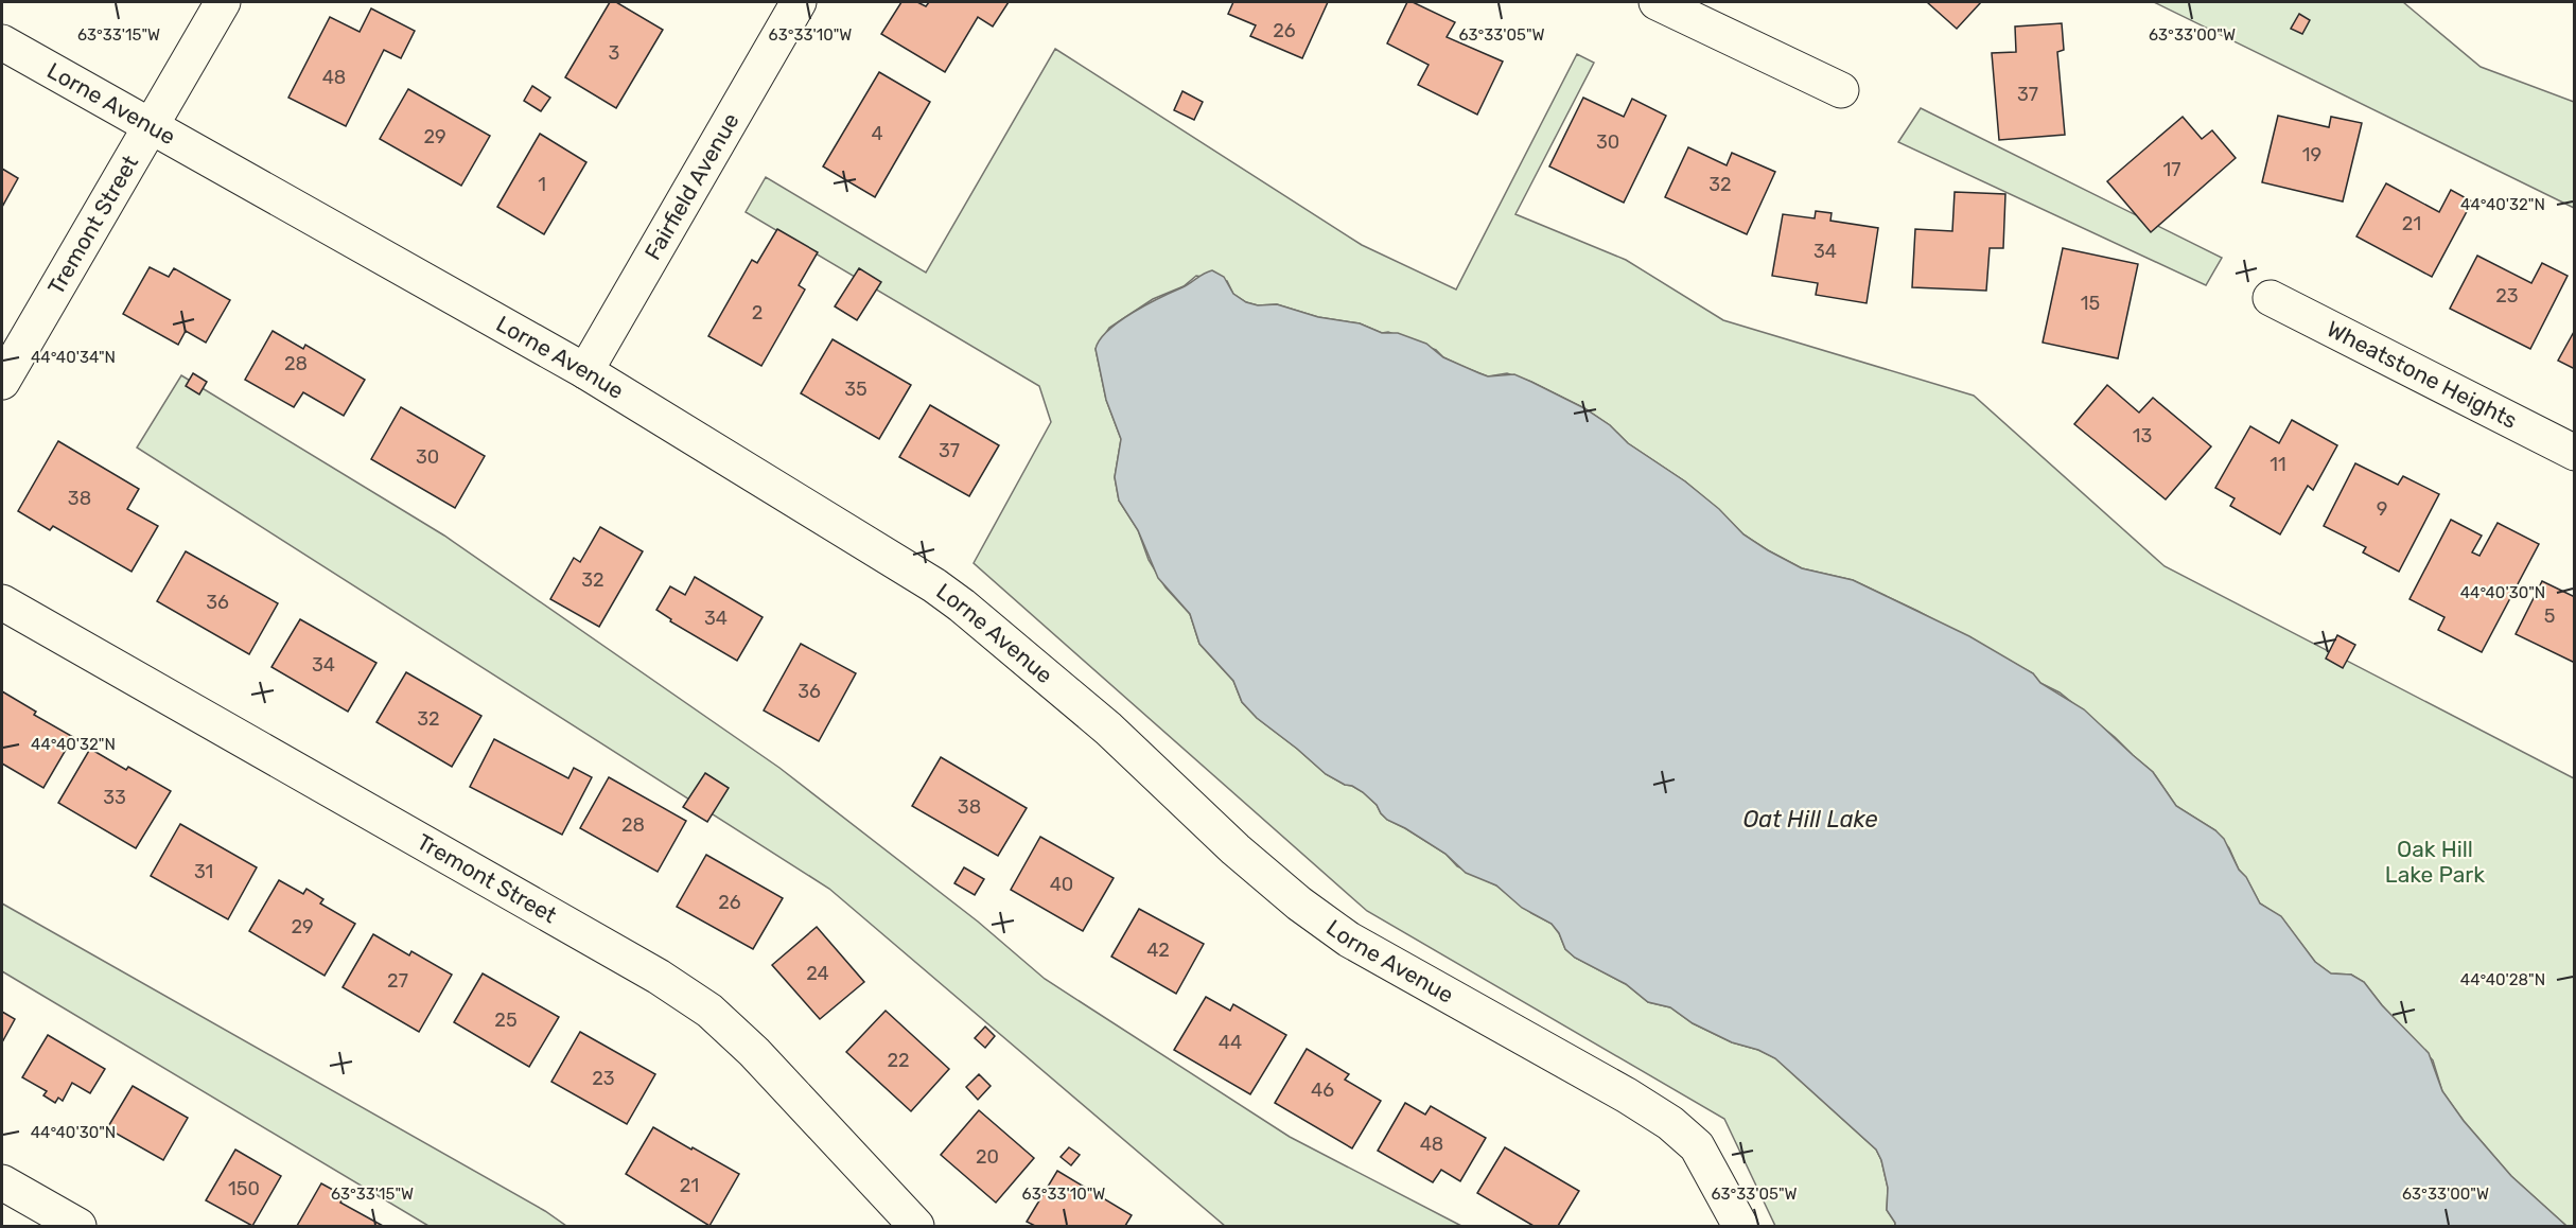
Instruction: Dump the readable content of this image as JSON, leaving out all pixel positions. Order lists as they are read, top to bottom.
{
  "streets": {
    "street": [
      "Lorne Avenue",
      "Fairfield Avenue",
      "Tremont Street",
      "Wheatstone Heights"
    ]
  },
  "crossings": [
    ["Lorne Avenue", "Fairfield Avenue"],
    ["Lorne Avenue", "Tremont Street"]
  ],
  "water": ["Oat Hill Lake"],
  "parks": ["Oak Hill Lake Park"],
  "house_numbers": [
    "26",
    "3",
    "48",
    "37",
    "4",
    "29",
    "30",
    "19",
    "17",
    "1",
    "32",
    "21",
    "34",
    "23",
    "15",
    "2",
    "28",
    "35",
    "13",
    "37",
    "30",
    "11",
    "38",
    "9",
    "32",
    "36",
    "5",
    "34",
    "34",
    "36",
    "32",
    "33",
    "38",
    "28",
    "31",
    "40",
    "26",
    "29",
    "42",
    "24",
    "27",
    "25",
    "44",
    "22",
    "23",
    "46",
    "48",
    "20",
    "21",
    "150"
  ],
  "coordinates": [
    "63°33'15\"W",
    "63°33'10\"W",
    "63°33'05\"W",
    "63°33'00\"W",
    "44°40'32\"N",
    "44°40'34\"N",
    "44°40'30\"N",
    "44°40'28\"N"
  ]
}
